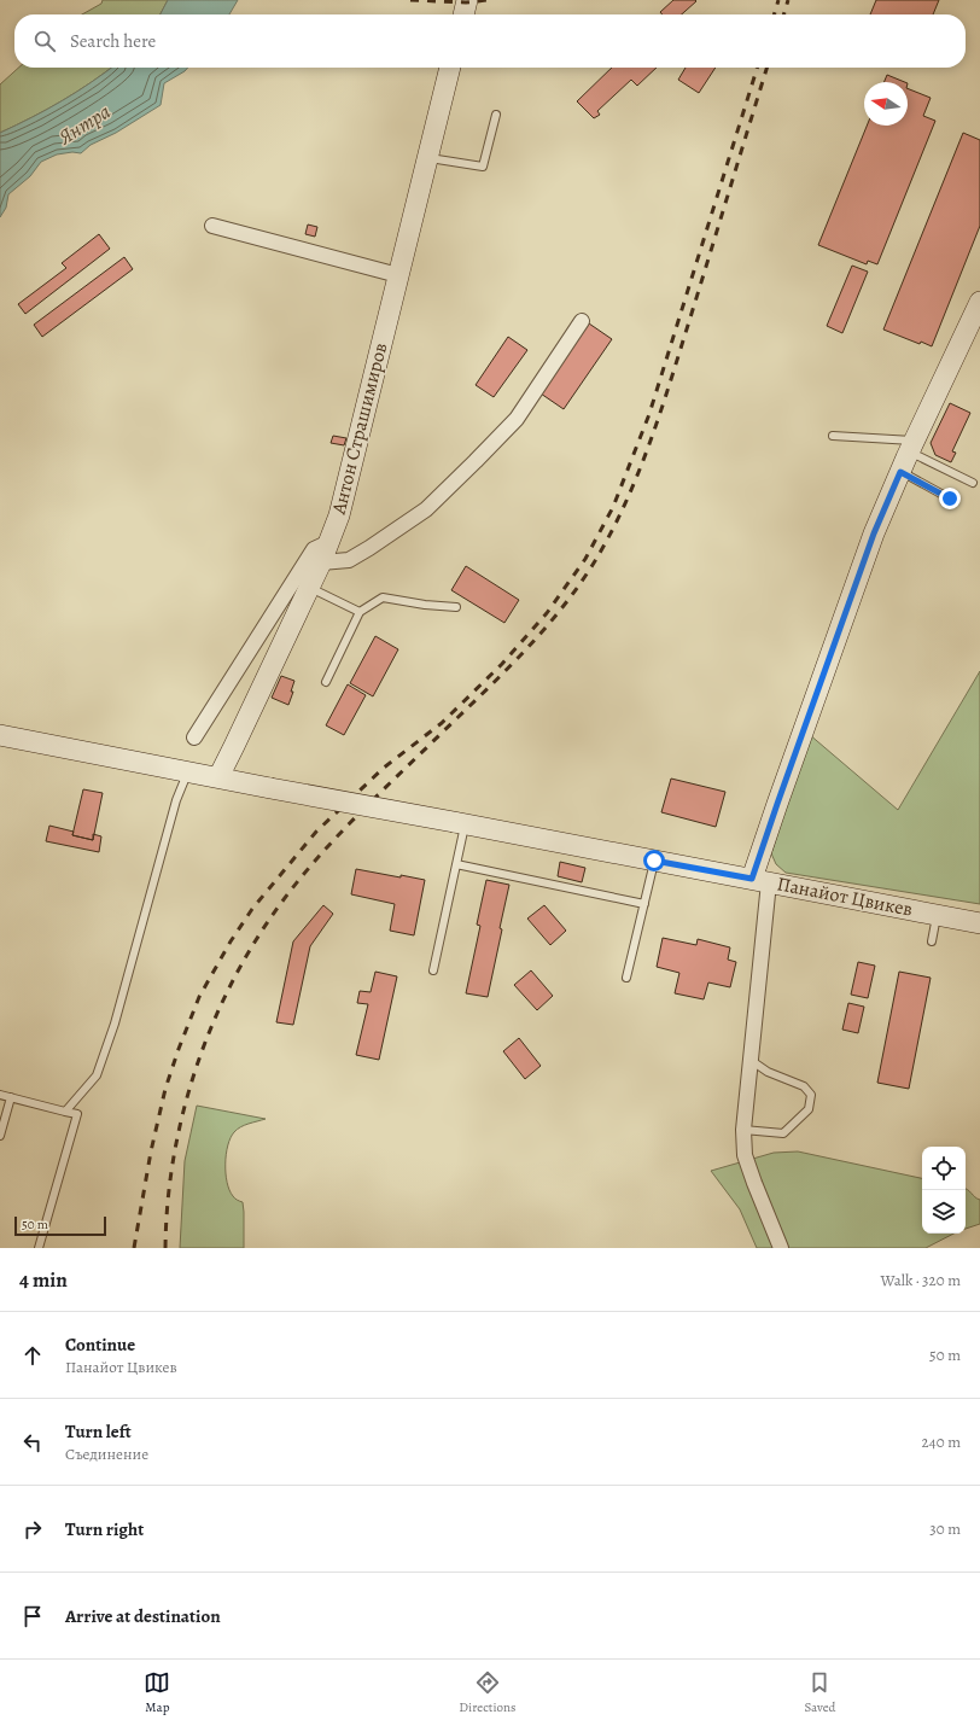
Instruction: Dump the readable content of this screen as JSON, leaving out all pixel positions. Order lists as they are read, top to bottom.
{
  "streets": {
    "main road": ["Антон Страшимиров", "Панайот Цвикев"]
  },
  "crossings": [
    ["Антон Страшимиров", "Панайот Цвикев"]
  ],
  "water": ["Янтра"],
  "scale_bar": "50 m",
  "north": "left",
  "page": {
    "search": "Search here",
    "scale": "50 m",
    "heading": ["4 min", "Walk · 320 m"],
    "list": [
      ["Continue", "Панайот Цвикев", "50 m"],
      ["Turn left", "Съединение", "240 m"],
      ["Turn right", "30 m"],
      "Arrive at destination"
    ],
    "nav": ["Map", "Directions", "Saved"]
  }
}
